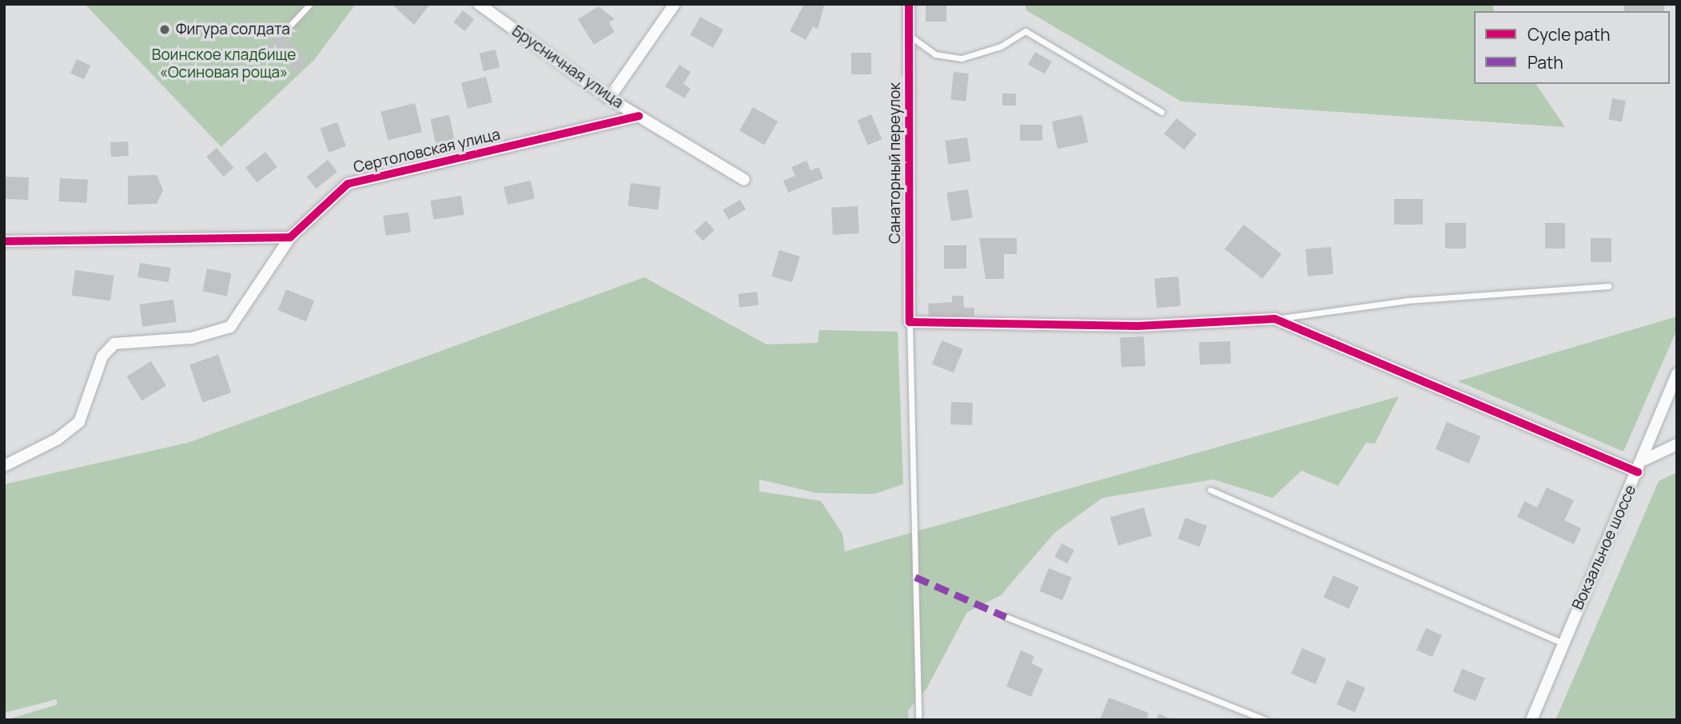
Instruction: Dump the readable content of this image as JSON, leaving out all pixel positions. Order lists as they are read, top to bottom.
{
  "streets": {
    "street": [
      "Брусничная улица",
      "Сертоловская улица",
      "Санаторный переулок",
      "Вокзальное шоссе"
    ]
  },
  "crossings": [
    ["Брусничная улица", "Сертоловская улица"]
  ],
  "parks": ["Воинское кладбище «Осиновая роща»"],
  "places": ["Фигура солдата"],
  "legend": ["Cycle path", "Path"]
}
